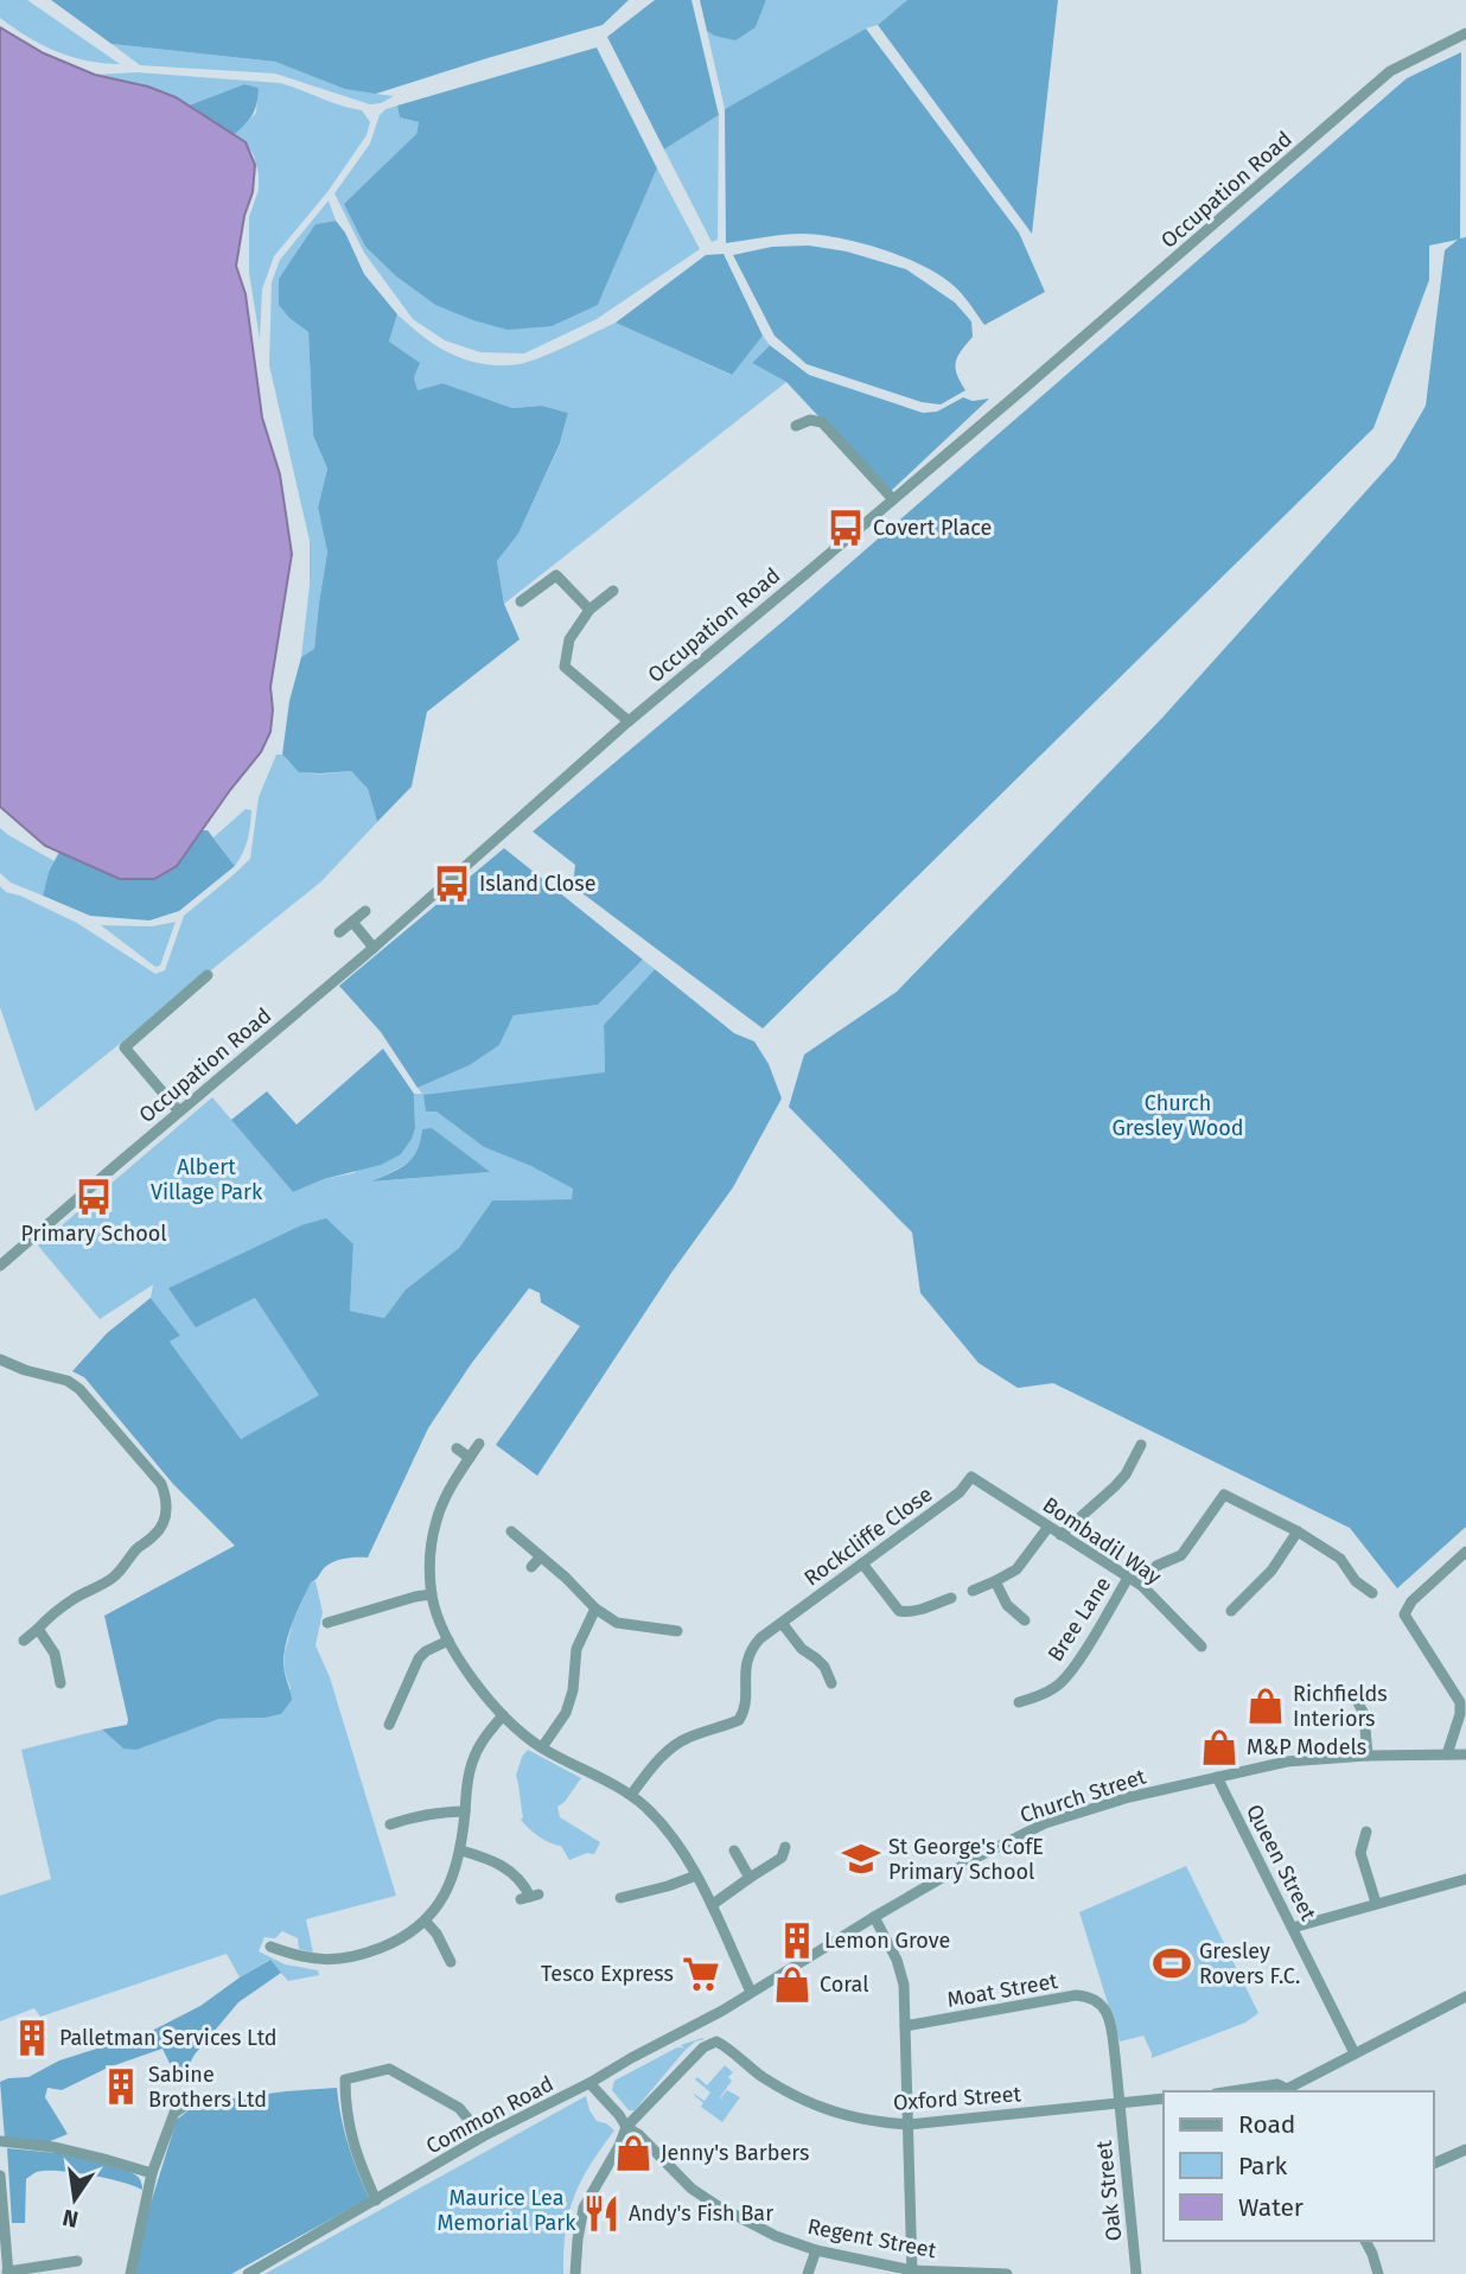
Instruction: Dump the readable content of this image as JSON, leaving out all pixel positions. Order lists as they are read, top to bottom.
{
  "streets": {
    "street": [
      "Occupation Road",
      "Rockcliffe Close",
      "Bombadil Way",
      "Bree Lane",
      "Church Street",
      "Queen Street",
      "Moat Street",
      "Oxford Street",
      "Common Road",
      "Oak Street",
      "Regent Street"
    ]
  },
  "crossings": [
    ["Rockcliffe Close", "Bombadil Way"],
    ["Bombadil Way", "Bree Lane"],
    ["Church Street", "Queen Street"],
    ["Church Street", "Common Road"],
    ["Moat Street", "Oxford Street"],
    ["Moat Street", "Oak Street"],
    ["Oxford Street", "Oak Street"],
    ["Oxford Street", "Regent Street"],
    ["Common Road", "Regent Street"]
  ],
  "parks": ["Church Gresley Wood", "Albert Village Park", "Maurice Lea Memorial Park"],
  "places": {
    "bus stop": ["Covert Place", "Island Close", "Primary School"],
    "shop": [
      "Richfields Interiors",
      "M&P Models",
      "Coral",
      "Jenny's Barbers"
    ],
    "school or university": ["St George's CofE Primary School"],
    "building": ["Lemon Grove", "Palletman Services Ltd", "Sabine Brothers Ltd"],
    "sports": ["Gresley Rovers F.C."],
    "supermarket": ["Tesco Express"],
    "restaurant": ["Andy's Fish Bar"]
  },
  "legend": ["Road", "Park", "Water"],
  "north": "bottom"
}
